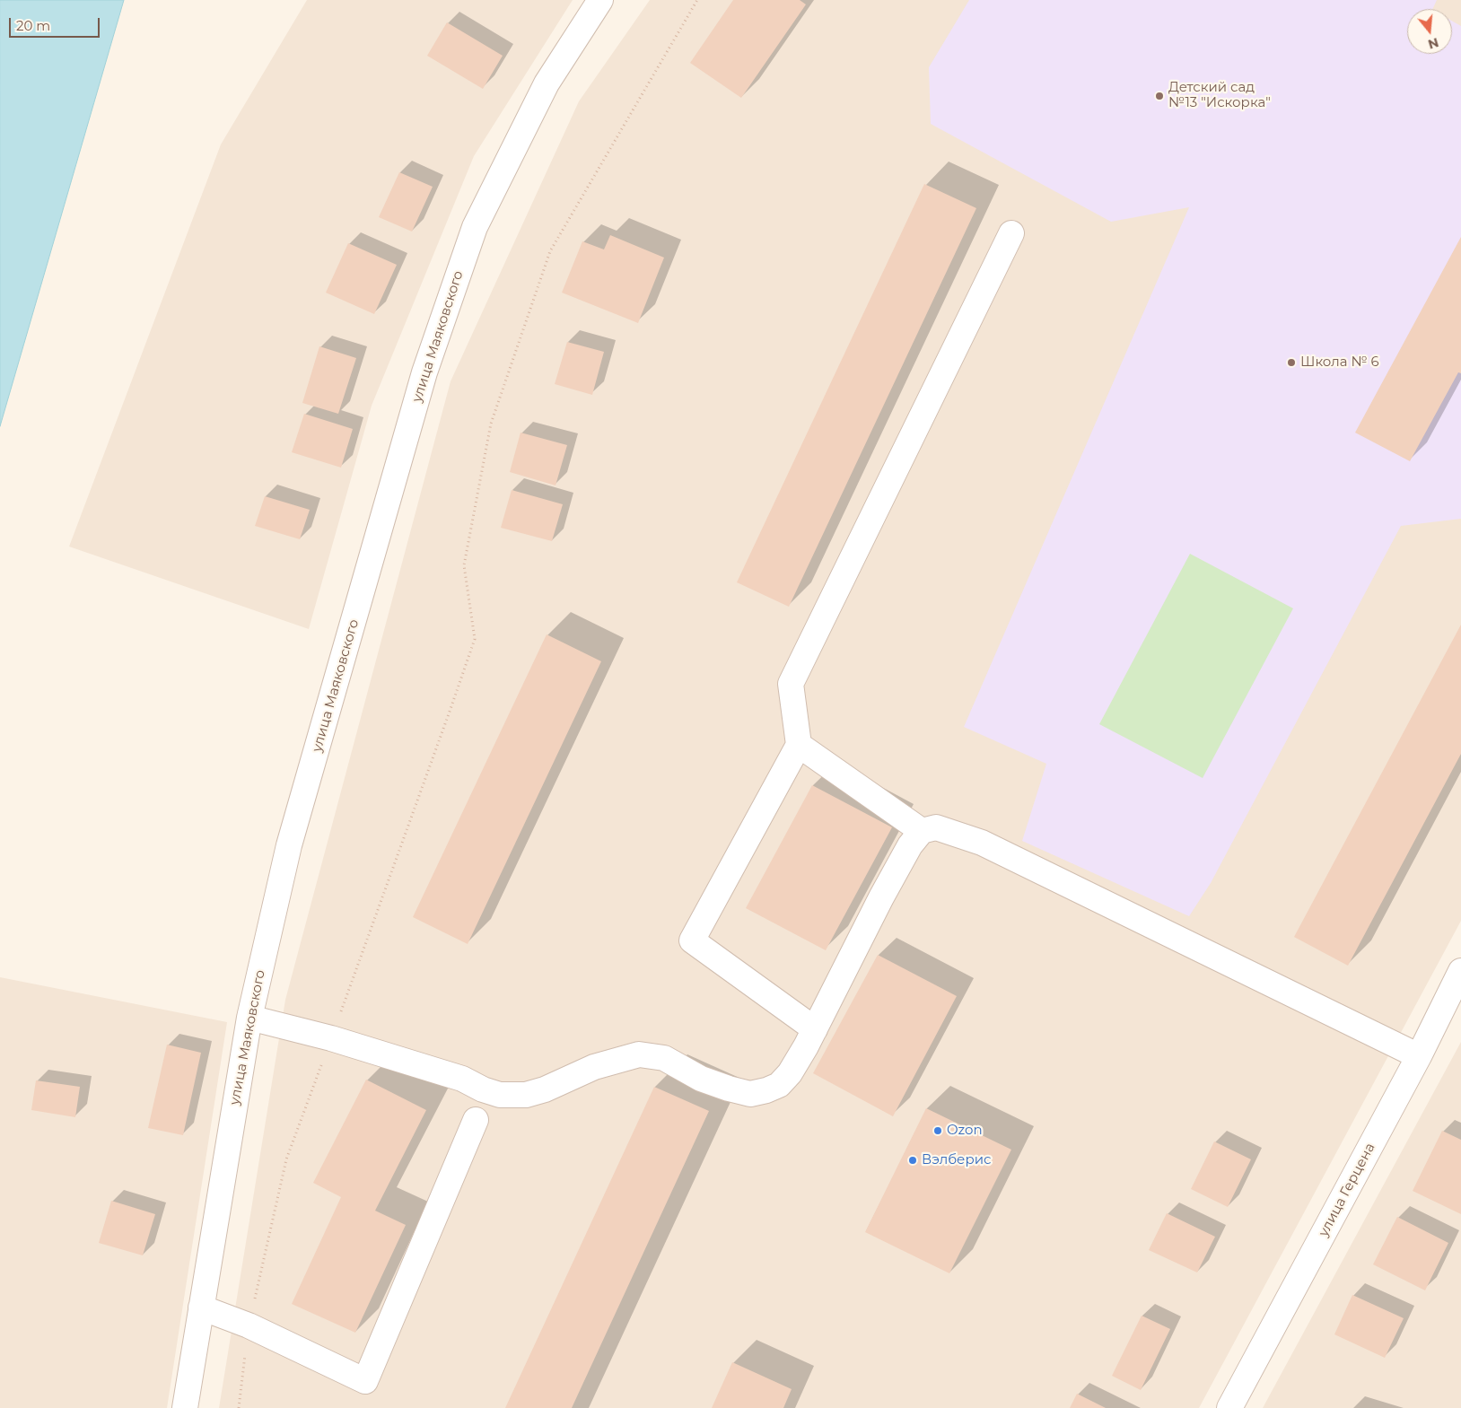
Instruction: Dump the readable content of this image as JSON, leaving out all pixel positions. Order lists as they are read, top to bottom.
{
  "streets": {
    "street": ["улица Маяковского", "улица Герцена"]
  },
  "places": [
    "Детский сад №13 \"Искорка\"",
    "Школа № 6",
    "Ozon",
    "Вэлберис"
  ],
  "scale_bar": "20 m",
  "north": "bottom"
}
